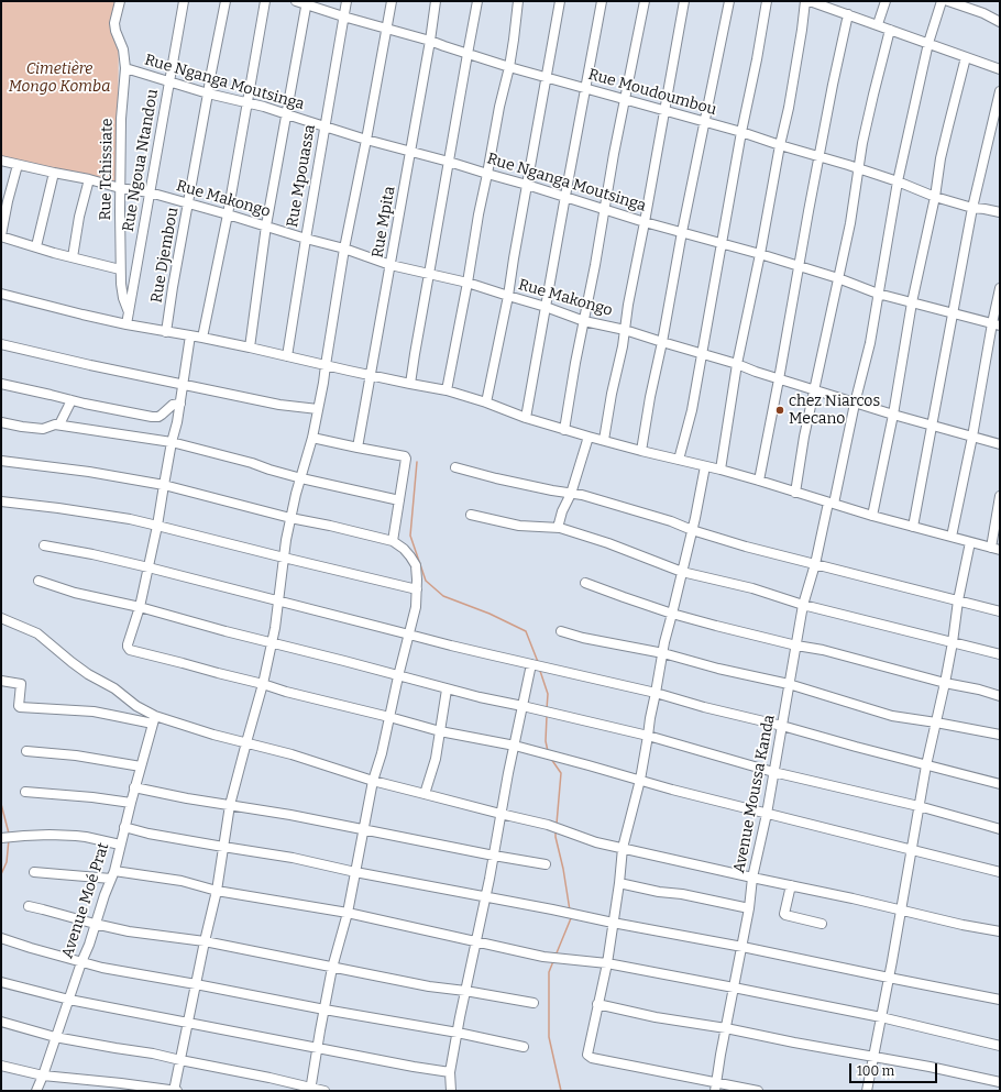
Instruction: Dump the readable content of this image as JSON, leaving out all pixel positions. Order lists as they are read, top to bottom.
{
  "streets": {
    "street": [
      "Rue Nganga Moutsinga",
      "Rue Moudoumbou",
      "Rue Ngoua Ntandou",
      "Rue Tchissiate",
      "Rue Mpouassa",
      "Rue Makongo",
      "Rue Mpita",
      "Rue Djembou",
      "Avenue Moussa Kanda",
      "Avenue Moé Prat"
    ]
  },
  "crossings": [
    ["Rue Nganga Moutsinga", "Rue Ngoua Ntandou"],
    ["Rue Nganga Moutsinga", "Rue Tchissiate"],
    ["Rue Nganga Moutsinga", "Rue Mpouassa"],
    ["Rue Nganga Moutsinga", "Rue Mpita"],
    ["Rue Nganga Moutsinga", "Rue Djembou"],
    ["Rue Nganga Moutsinga", "Avenue Moussa Kanda"],
    ["Rue Moudoumbou", "Rue Mpouassa"],
    ["Rue Moudoumbou", "Rue Mpita"],
    ["Rue Moudoumbou", "Avenue Moussa Kanda"],
    ["Rue Ngoua Ntandou", "Rue Tchissiate"],
    ["Rue Ngoua Ntandou", "Rue Makongo"],
    ["Rue Tchissiate", "Rue Makongo"],
    ["Rue Mpouassa", "Rue Makongo"],
    ["Rue Makongo", "Rue Mpita"],
    ["Rue Makongo", "Rue Djembou"],
    ["Rue Makongo", "Avenue Moussa Kanda"]
  ],
  "parks": ["Cimetière Mongo Komba"],
  "places": ["chez Niarcos Mecano"],
  "scale_bar": "100 m"
}
